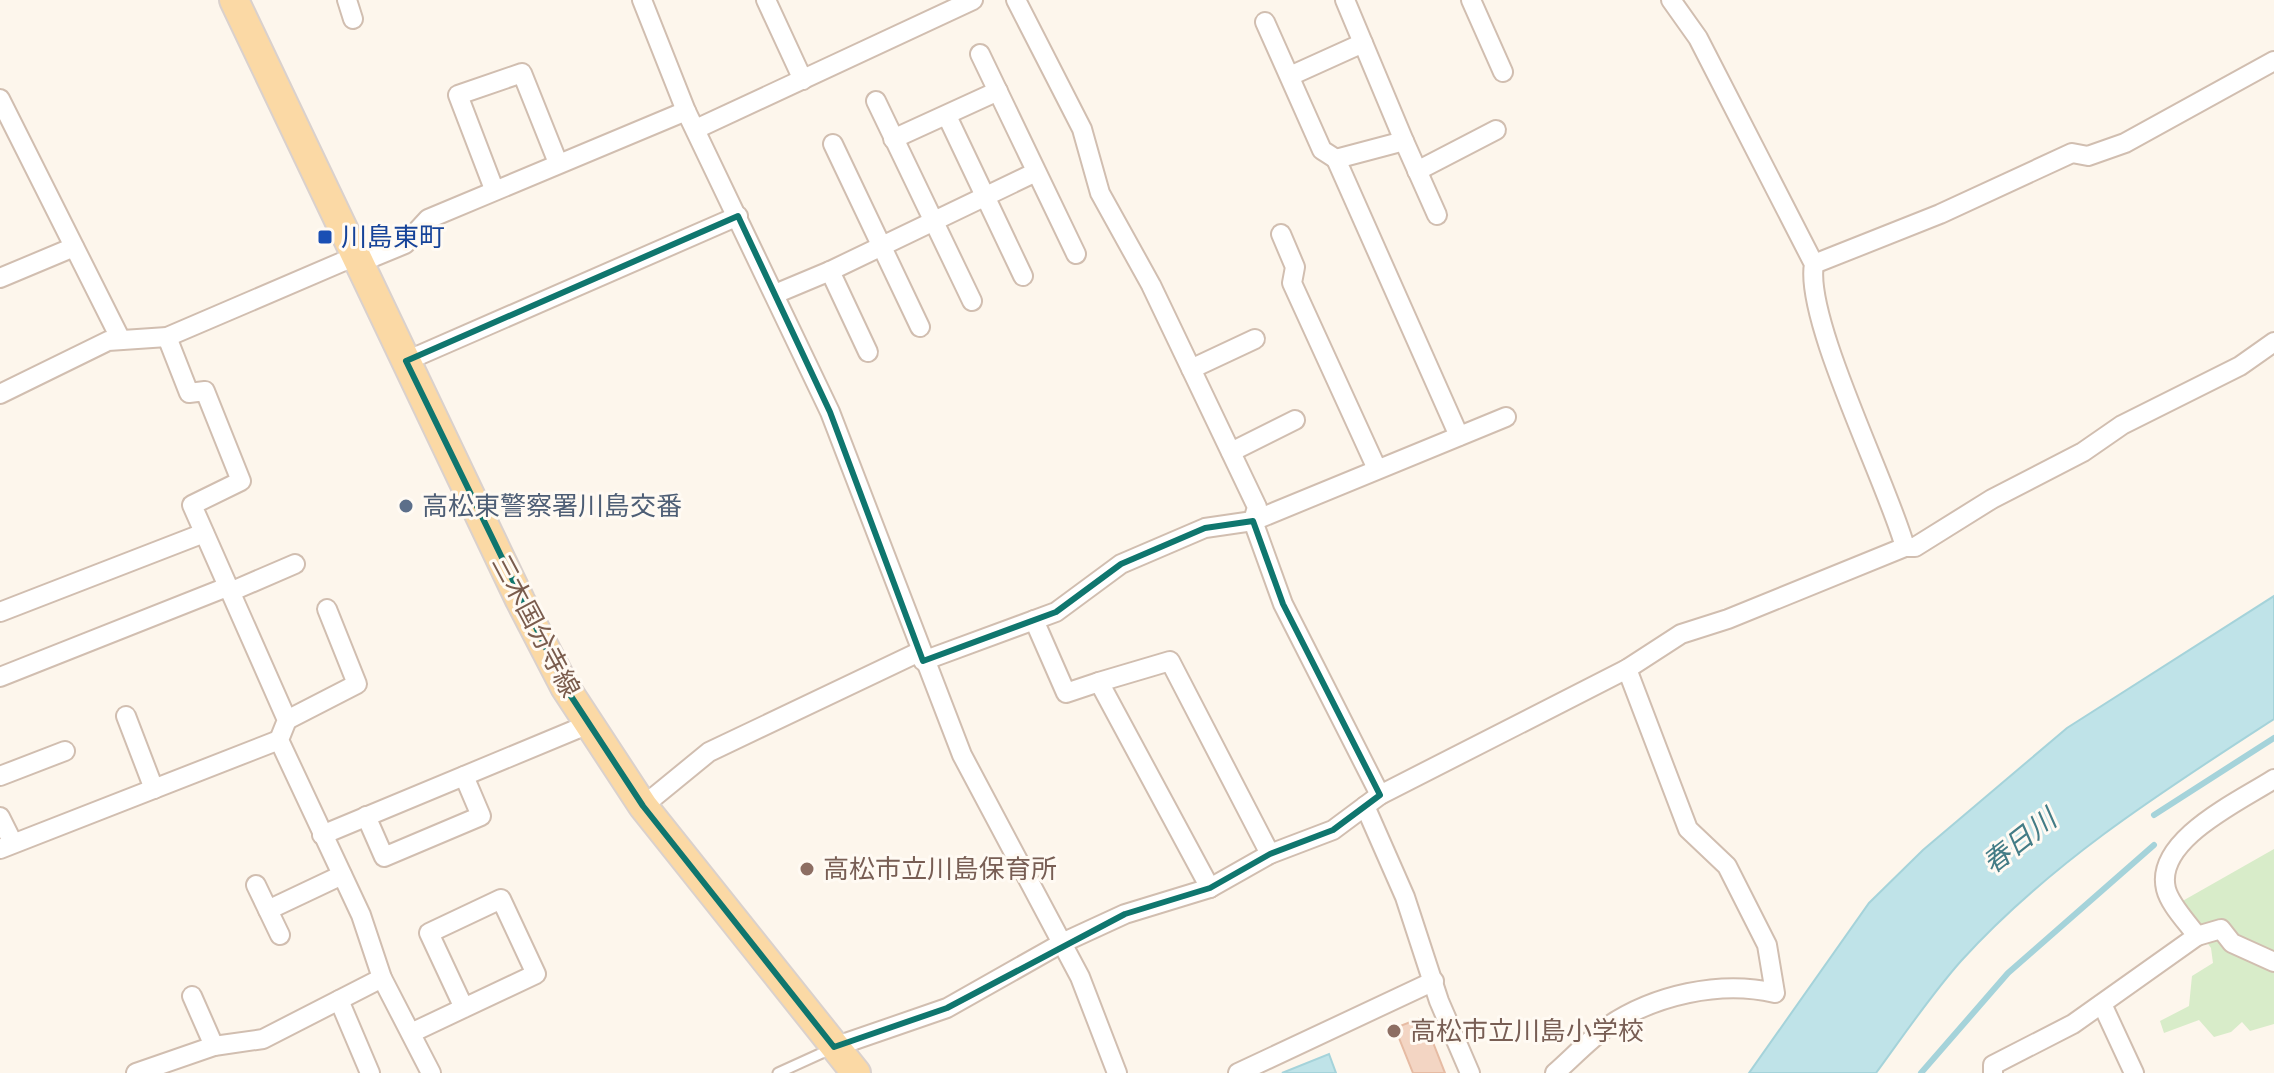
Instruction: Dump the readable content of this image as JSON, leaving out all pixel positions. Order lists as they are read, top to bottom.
{
  "streets": {
    "main road": ["三木国分寺線"]
  },
  "water": ["春日川"],
  "places": {
    "transit": ["川島東町"],
    "other": ["高松東警察署川島交番", "高松市立川島保育所", "高松市立川島小学校"]
  }
}
